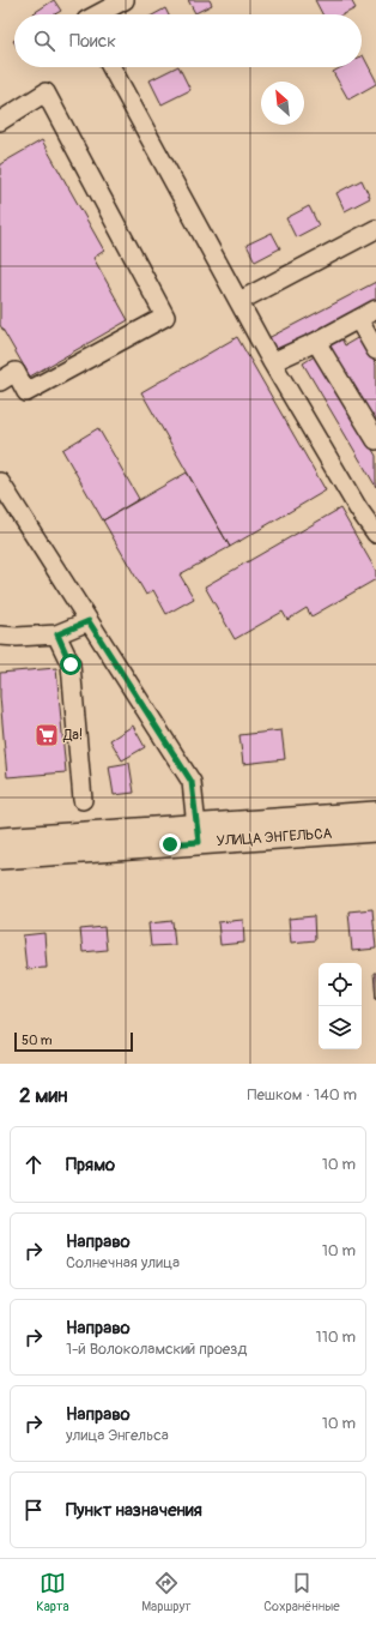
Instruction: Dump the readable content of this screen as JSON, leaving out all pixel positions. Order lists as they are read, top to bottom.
{
  "streets": {
    "main road": ["УЛИЦА ЭНГЕЛЬСА"]
  },
  "places": {
    "supermarket": ["Да!"]
  },
  "scale_bar": "50 m",
  "north": "top left",
  "page": {
    "search": "Поиск",
    "scale": "50 m",
    "heading": ["2 мин", "Пешком · 140 m"],
    "list": [
      ["Прямо", "10 m"],
      ["Направо", "Солнечная улица", "10 m"],
      ["Направо", "1-й Волоколамский проезд", "110 m"],
      ["Направо", "улица Энгельса", "10 m"],
      "Пункт назначения"
    ],
    "nav": ["Карта", "Маршрут", "Сохранённые"]
  }
}
